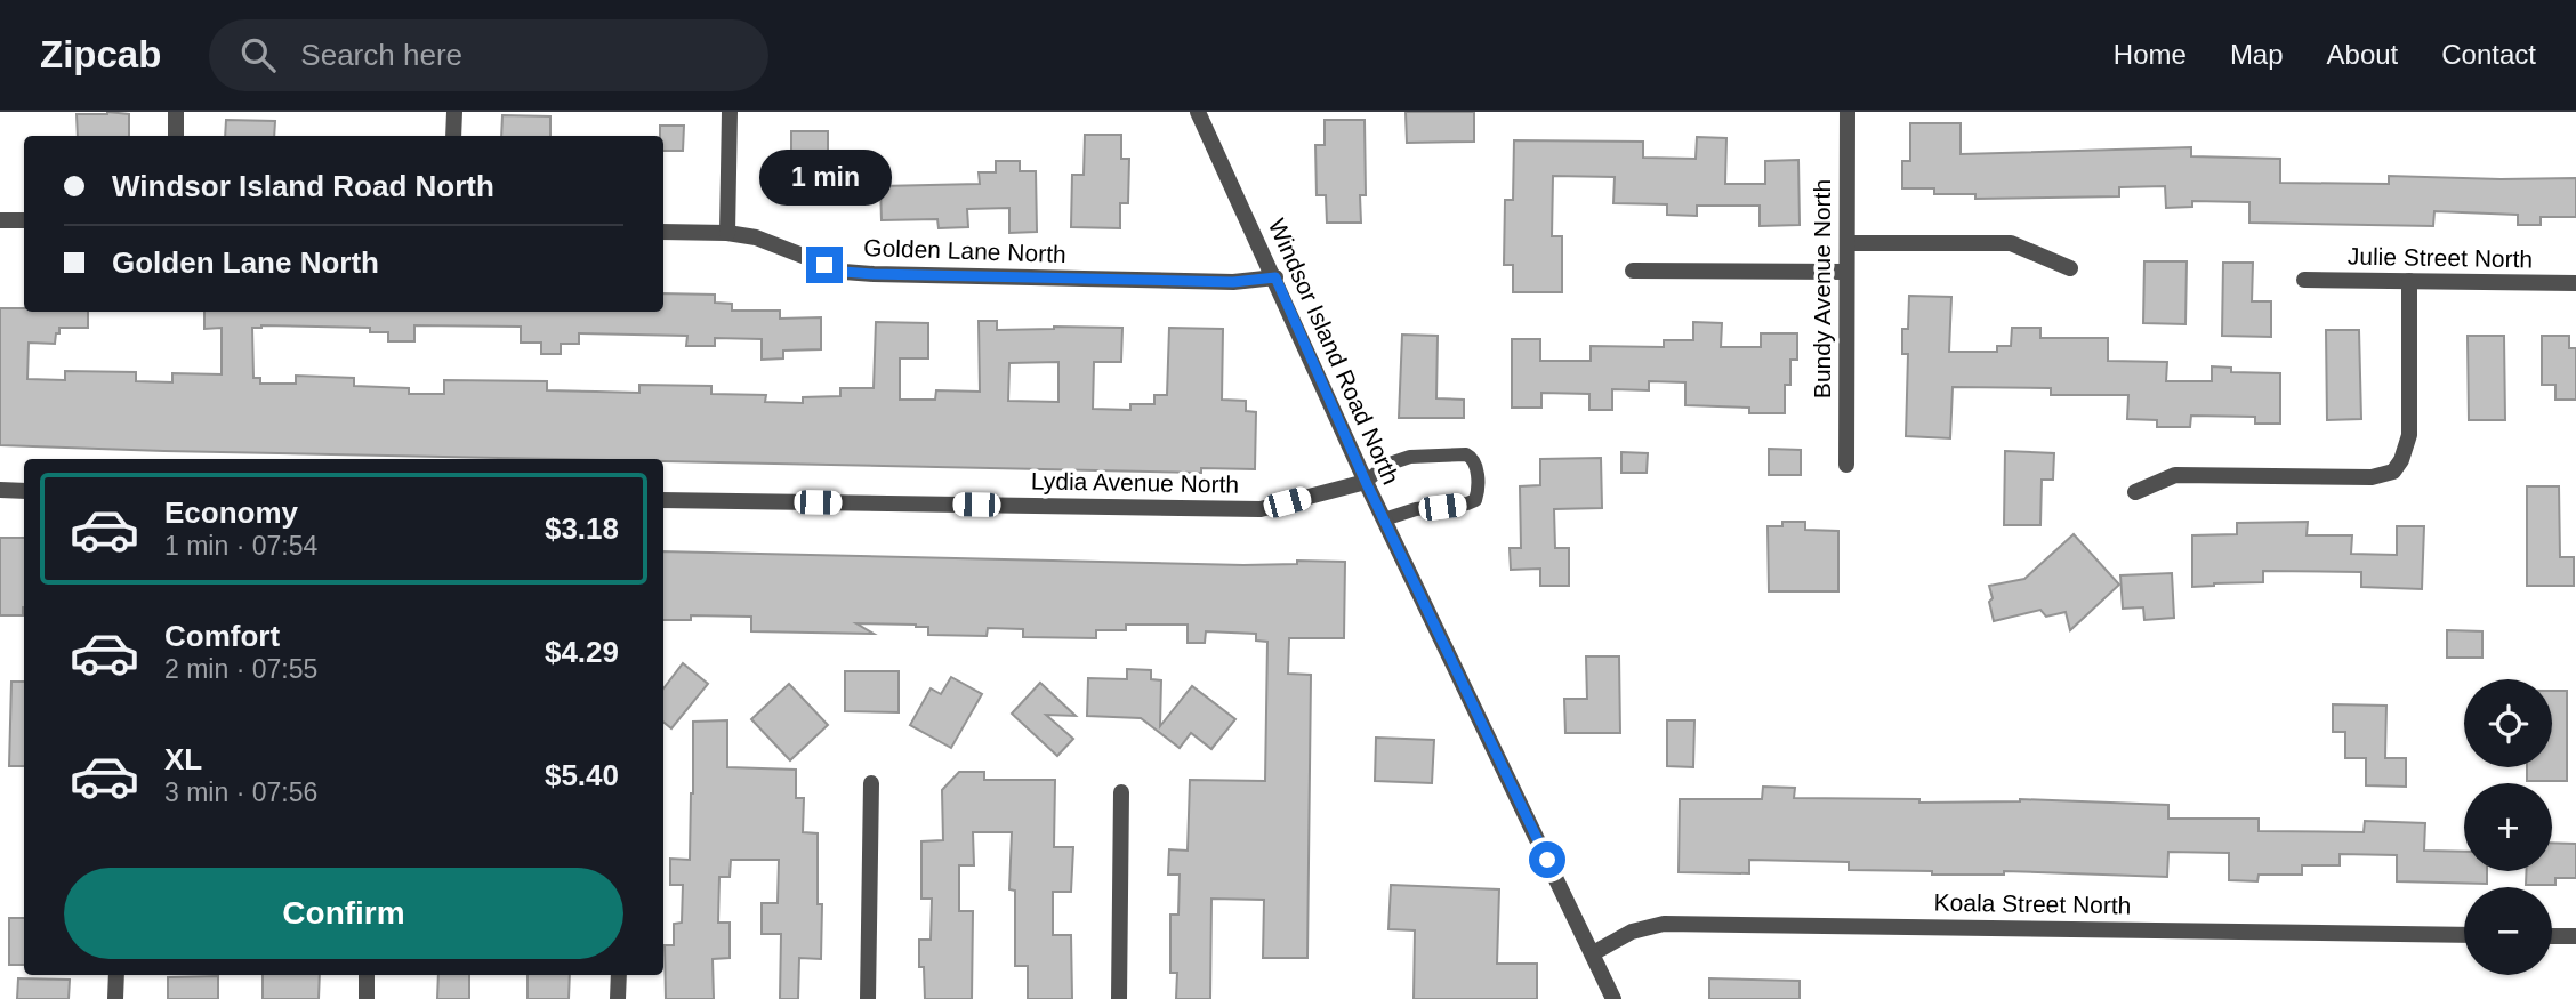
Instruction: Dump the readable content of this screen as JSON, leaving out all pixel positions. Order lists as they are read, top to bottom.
{
  "streets": {
    "street": [
      "Golden Lane North",
      "Julie Street North",
      "Bundy Avenue North",
      "Windsor Island Road North",
      "Lydia Avenue North",
      "Koala Street North"
    ]
  },
  "crossings": [
    ["Golden Lane North", "Windsor Island Road North"],
    ["Windsor Island Road North", "Lydia Avenue North"],
    ["Windsor Island Road North", "Koala Street North"]
  ],
  "page": {
    "header": "Zipcab",
    "search": "Search here",
    "nav": [
      "Home",
      "Map",
      "About",
      "Contact"
    ],
    "banner": ["Windsor Island Road North", "Golden Lane North"],
    "bubble": "1 min",
    "list": [
      {
        "name": "Economy",
        "note": "1 min · 07:54",
        "value": "$3.18"
      },
      {
        "name": "Comfort",
        "note": "2 min · 07:55",
        "value": "$4.29"
      },
      {
        "name": "XL",
        "note": "3 min · 07:56",
        "value": "$5.40"
      }
    ],
    "map_buttons": ["+", "−"],
    "buttons": "Confirm"
  }
}
